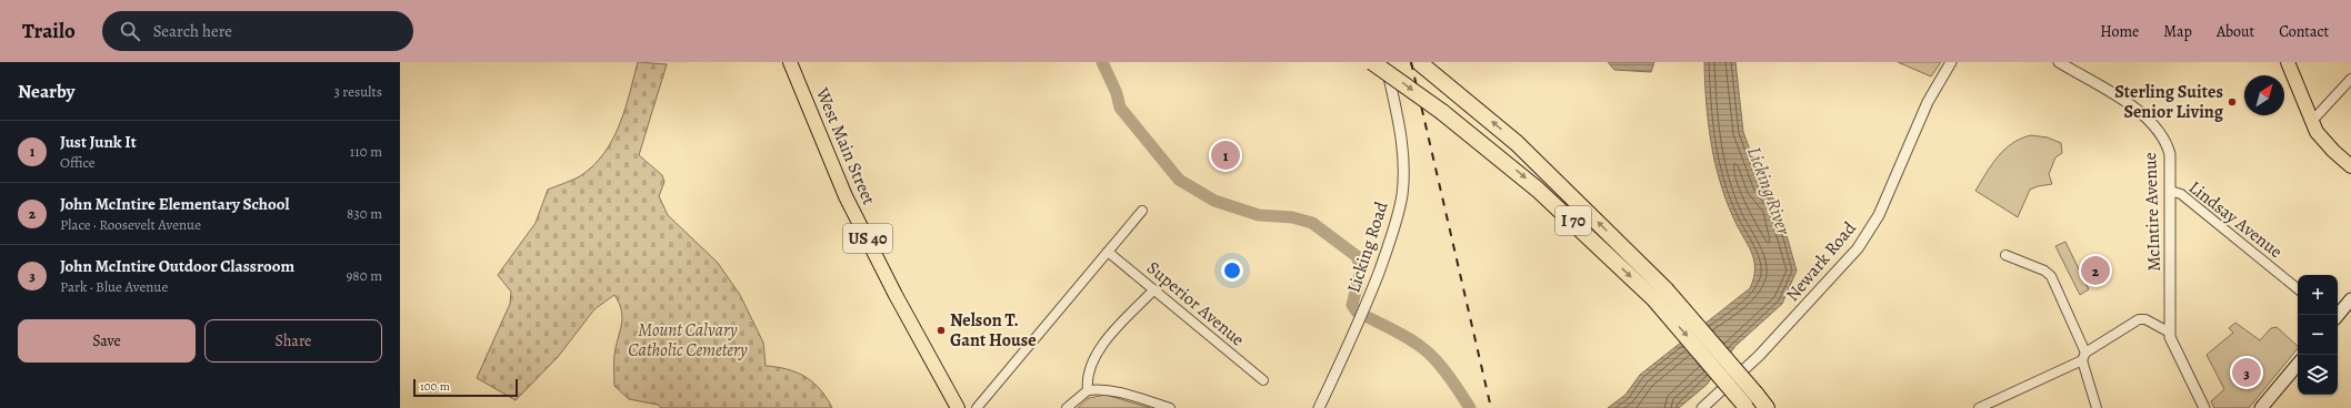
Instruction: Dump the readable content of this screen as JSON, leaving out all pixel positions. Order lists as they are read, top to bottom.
{
  "streets": {
    "highway": ["I 70"],
    "main road": ["West Main Street", "US 40"],
    "street": [
      "McIntire Avenue",
      "Lindsay Avenue",
      "Licking Road",
      "Newark Road",
      "Superior Avenue"
    ]
  },
  "crossings": [
    ["McIntire Avenue", "Lindsay Avenue"]
  ],
  "water": ["Licking River"],
  "parks": ["Mount Calvary Catholic Cemetery"],
  "places": ["Sterling Suites Senior Living", "Nelson T. Gant House"],
  "scale_bar": "100 m",
  "north": "top right",
  "page": {
    "header": "Trailo",
    "search": "Search here",
    "nav": [
      "Home",
      "Map",
      "About",
      "Contact"
    ],
    "heading": ["Nearby", "3 results"],
    "list": [
      {
        "mark": "1",
        "name": "Just Junk It",
        "note": "Office",
        "value": "110 m"
      },
      {
        "mark": "2",
        "name": "John McIntire Elementary School",
        "note": "Place · Roosevelt Avenue",
        "value": "830 m"
      },
      {
        "mark": "3",
        "name": "John McIntire Outdoor Classroom",
        "note": "Park · Blue Avenue",
        "value": "980 m"
      }
    ],
    "pins": ["1", "2", "3"],
    "map_buttons": ["+", "−"],
    "buttons": ["Save", "Share"],
    "scale": "100 m"
  }
}
